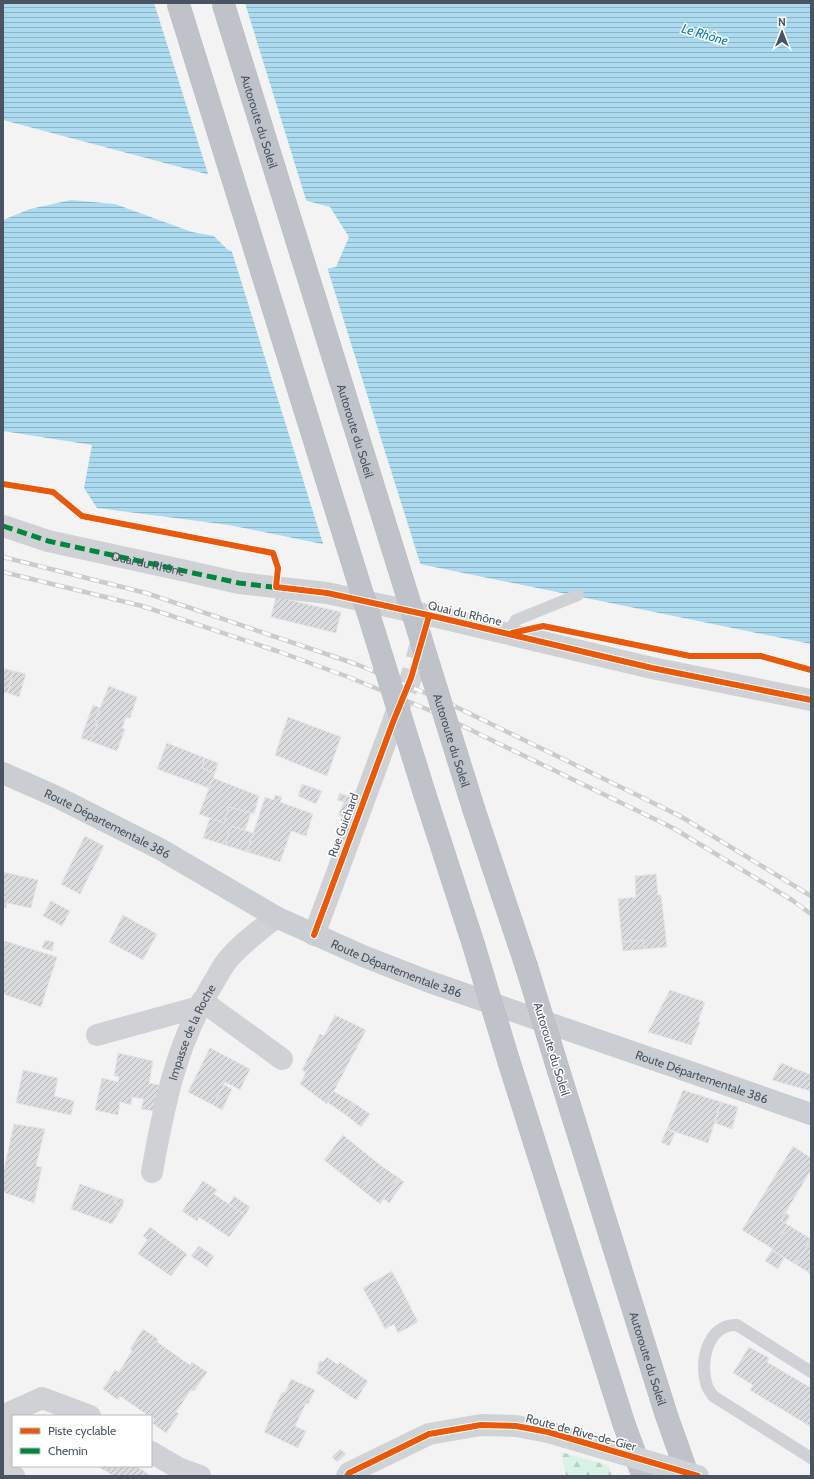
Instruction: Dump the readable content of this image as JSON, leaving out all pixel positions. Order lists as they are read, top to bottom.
{
  "streets": {
    "highway": ["Autoroute du Soleil"],
    "main road": ["Route Départementale 386", "Route de Rive-de-Gier"],
    "street": ["Quai du Rhône", "Rue Guichard", "Impasse de la Roche"]
  },
  "crossings": [
    ["Route Départementale 386", "Rue Guichard"],
    ["Route Départementale 386", "Impasse de la Roche"]
  ],
  "water": ["Le Rhône"],
  "legend": ["Piste cyclable", "Chemin"],
  "north": "top"
}
